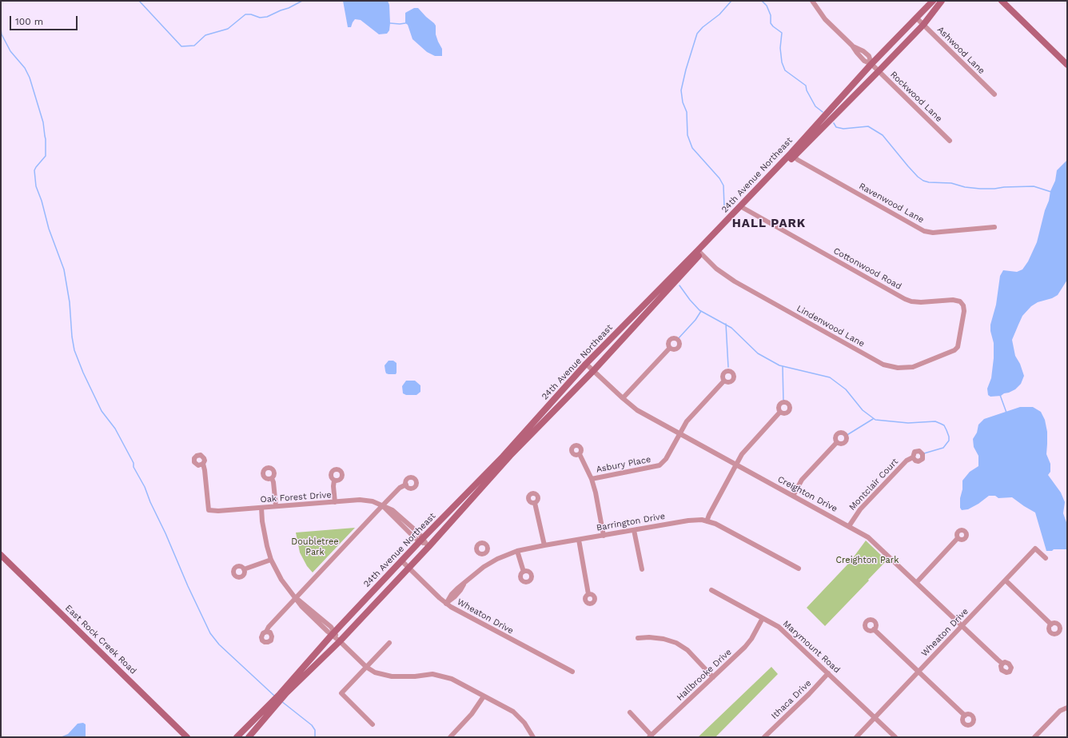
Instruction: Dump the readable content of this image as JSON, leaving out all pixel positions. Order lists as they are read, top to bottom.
{
  "streets": {
    "street": [
      "Ashwood Lane",
      "Rockwood Lane",
      "24th Avenue Northeast",
      "Ravenwood Lane",
      "Cottonwood Road",
      "Lindenwood Lane",
      "Asbury Place",
      "Montclair Court",
      "Creighton Drive",
      "Oak Forest Drive",
      "Barrington Drive",
      "Wheaton Drive",
      "East Rock Creek Road",
      "Marymount Road",
      "Hallbrooke Drive",
      "Ithaca Drive"
    ]
  },
  "crossings": [
    ["Ashwood Lane", "24th Avenue Northeast"],
    ["Rockwood Lane", "24th Avenue Northeast"],
    ["24th Avenue Northeast", "Ravenwood Lane"],
    ["24th Avenue Northeast", "Cottonwood Road"],
    ["24th Avenue Northeast", "Lindenwood Lane"],
    ["24th Avenue Northeast", "Creighton Drive"],
    ["24th Avenue Northeast", "Oak Forest Drive"],
    ["24th Avenue Northeast", "Wheaton Drive"],
    ["Cottonwood Road", "Lindenwood Lane"],
    ["Asbury Place", "Creighton Drive"],
    ["Montclair Court", "Creighton Drive"],
    ["Creighton Drive", "Wheaton Drive"],
    ["Barrington Drive", "Wheaton Drive"],
    ["Wheaton Drive", "Marymount Road"],
    ["Marymount Road", "Hallbrooke Drive"],
    ["Marymount Road", "Ithaca Drive"]
  ],
  "districts": ["HALL PARK"],
  "parks": ["Doubletree Park", "Creighton Park"],
  "scale_bar": "100 m"
}
